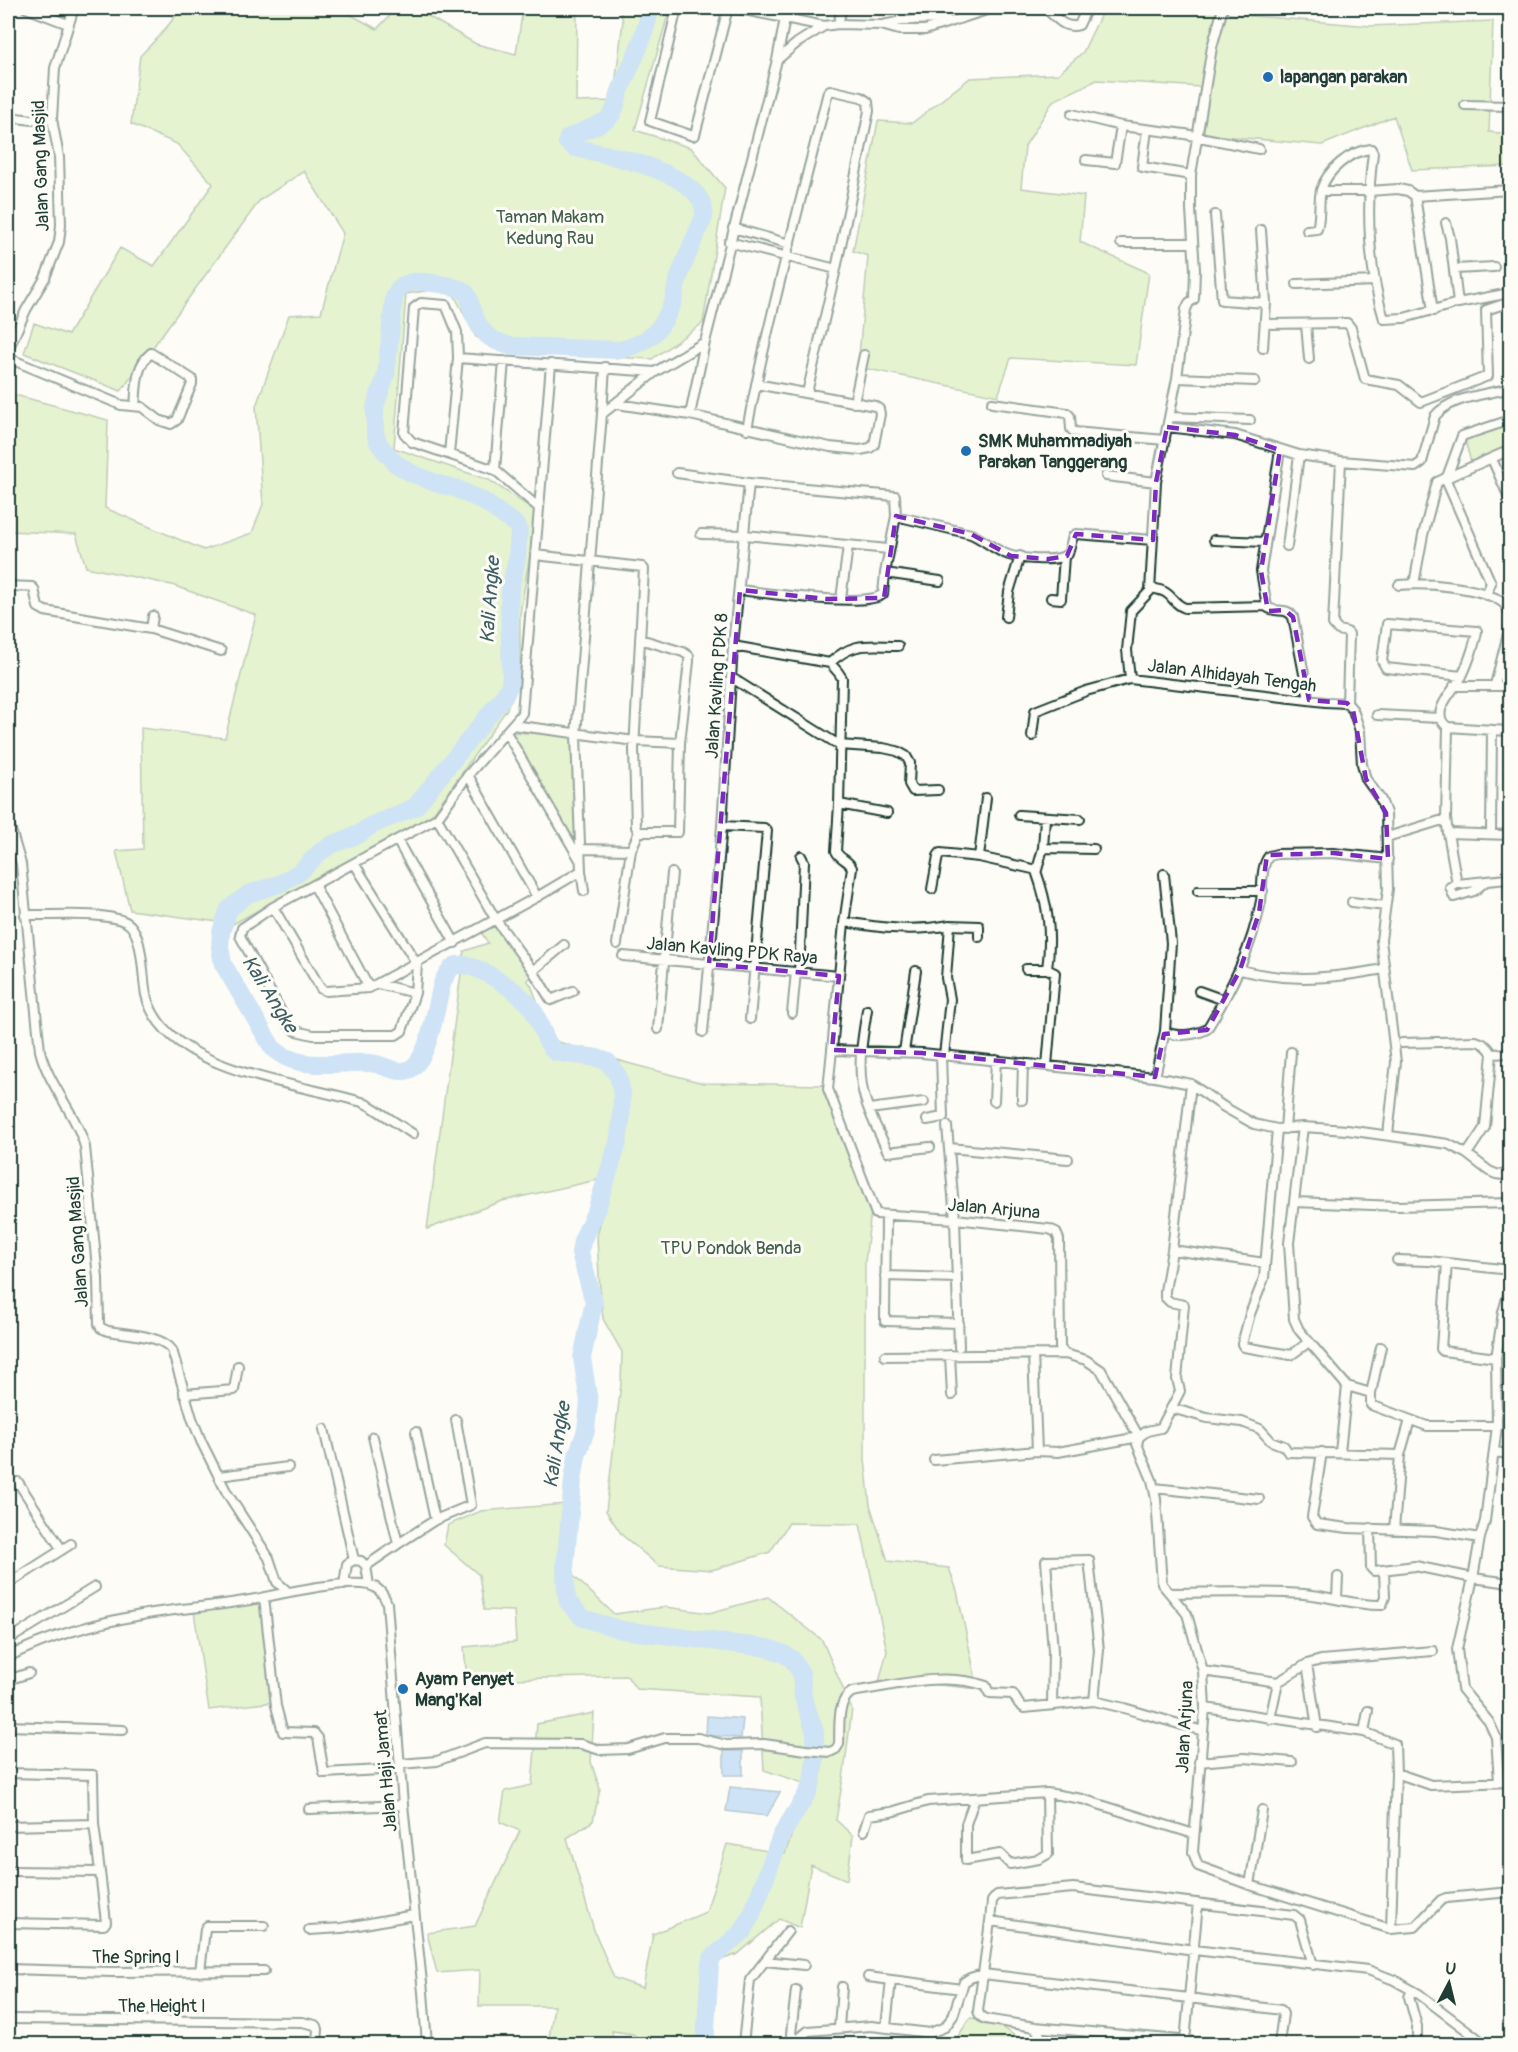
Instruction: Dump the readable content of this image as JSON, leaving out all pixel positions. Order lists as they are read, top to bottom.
{
  "streets": {
    "street": [
      "Jalan Gang Masjid",
      "Jalan Alhidayah Tengah",
      "Jalan Kavling PDK 8",
      "Jalan Kavling PDK Raya",
      "Jalan Arjuna",
      "Jalan Haji Jamat",
      "The Spring I",
      "The Height I"
    ]
  },
  "crossings": [
    ["Jalan Kavling PDK 8", "Jalan Kavling PDK Raya"]
  ],
  "water": ["Kali Angke"],
  "parks": ["Taman Makam Kedung Rau", "TPU Pondok Benda"],
  "places": ["lapangan parakan", "SMK Muhammadiyah Parakan Tanggerang", "Ayam Penyet Mang'Kal"],
  "north": "top"
}
